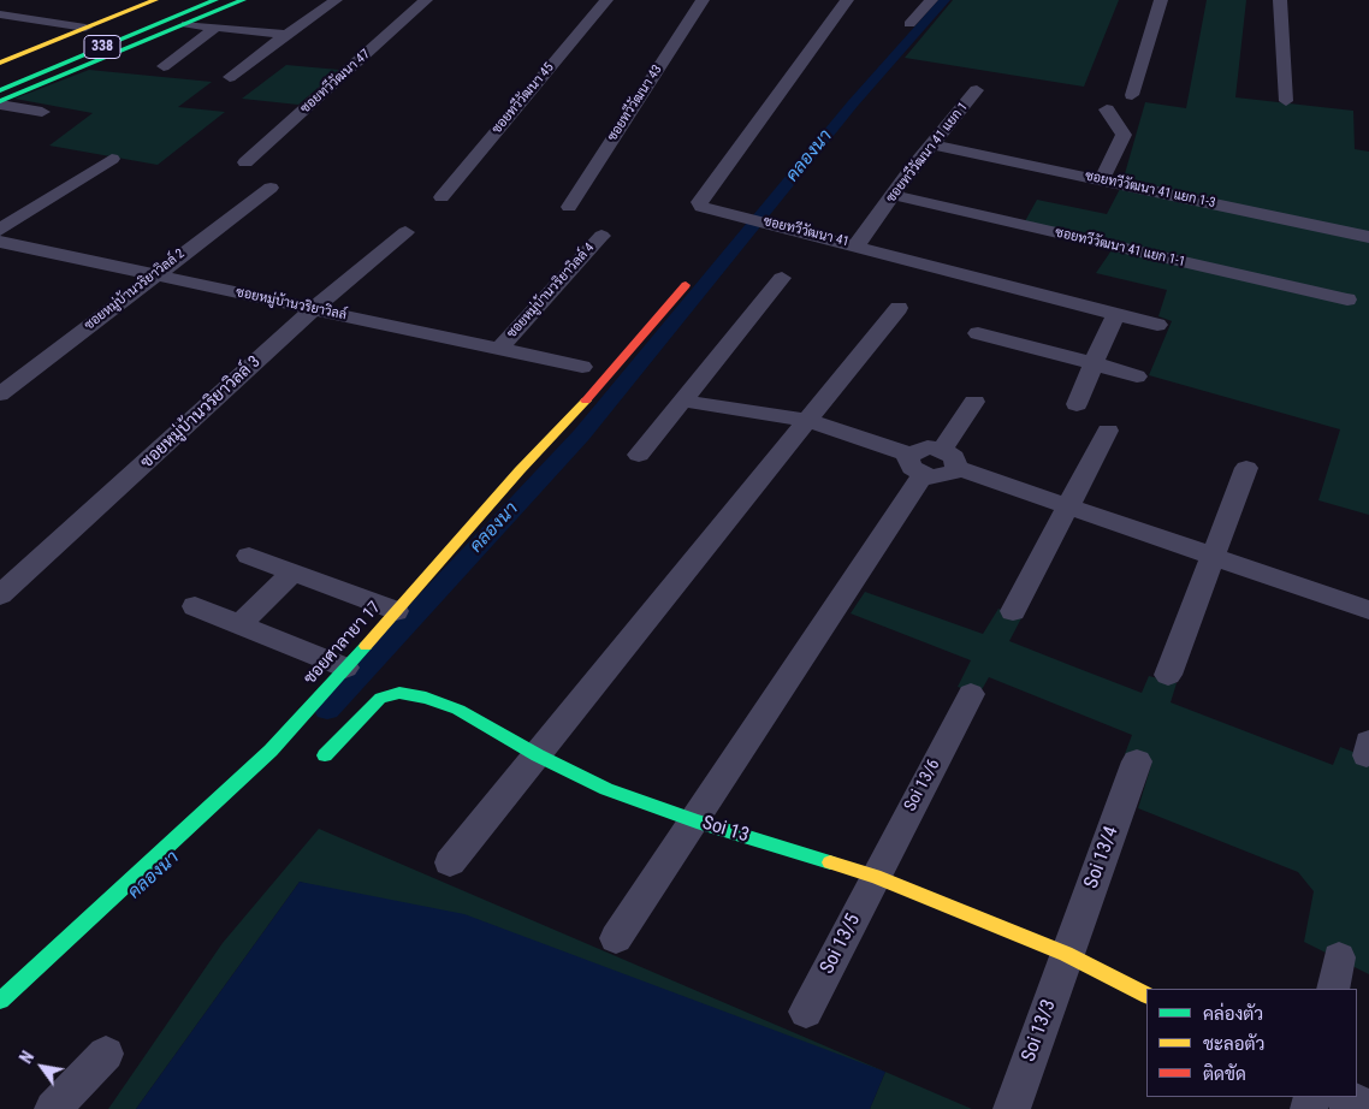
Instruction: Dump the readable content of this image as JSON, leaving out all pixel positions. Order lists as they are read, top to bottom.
{
  "streets": {
    "main road": ["338", "ซอยศาลายา 17", "Soi 13"],
    "street": [
      "ซอยทวีวัฒนา 47",
      "ซอยทวีวัฒนา 45",
      "ซอยทวีวัฒนา 43",
      "ซอยทวีวัฒนา 41 แยก 1",
      "ซอยทวีวัฒนา 41 แยก 1-3",
      "ซอยทวีวัฒนา 41",
      "ซอยทวีวัฒนา 41 แยก 1-1",
      "ซอยหมู่บ้านวริยาวิลล์ 2",
      "ซอยหมู่บ้านวริยาวิลล์ 4",
      "ซอยหมู่บ้านวริยาวิลล์",
      "ซอยหมู่บ้านวริยาวิลล์ 3",
      "Soi 13/6",
      "Soi 13/4",
      "Soi 13/5",
      "Soi 13/3"
    ]
  },
  "crossings": [
    ["ซอยทวีวัฒนา 41 แยก 1", "ซอยทวีวัฒนา 41 แยก 1-3"],
    ["ซอยทวีวัฒนา 41 แยก 1", "ซอยทวีวัฒนา 41"],
    ["ซอยทวีวัฒนา 41 แยก 1", "ซอยทวีวัฒนา 41 แยก 1-1"],
    ["ซอยหมู่บ้านวริยาวิลล์ 2", "ซอยหมู่บ้านวริยาวิลล์"],
    ["ซอยหมู่บ้านวริยาวิลล์ 4", "ซอยหมู่บ้านวริยาวิลล์"],
    ["ซอยหมู่บ้านวริยาวิลล์", "ซอยหมู่บ้านวริยาวิลล์ 3"],
    ["Soi 13/6", "Soi 13"],
    ["Soi 13/6", "Soi 13/5"],
    ["Soi 13", "Soi 13/4"],
    ["Soi 13", "Soi 13/5"],
    ["Soi 13", "Soi 13/3"],
    ["Soi 13/4", "Soi 13/3"]
  ],
  "water": ["คลองนา"],
  "legend": ["คล่องตัว", "ชะลอตัว", "ติดขัด"],
  "north": "top left"
}
